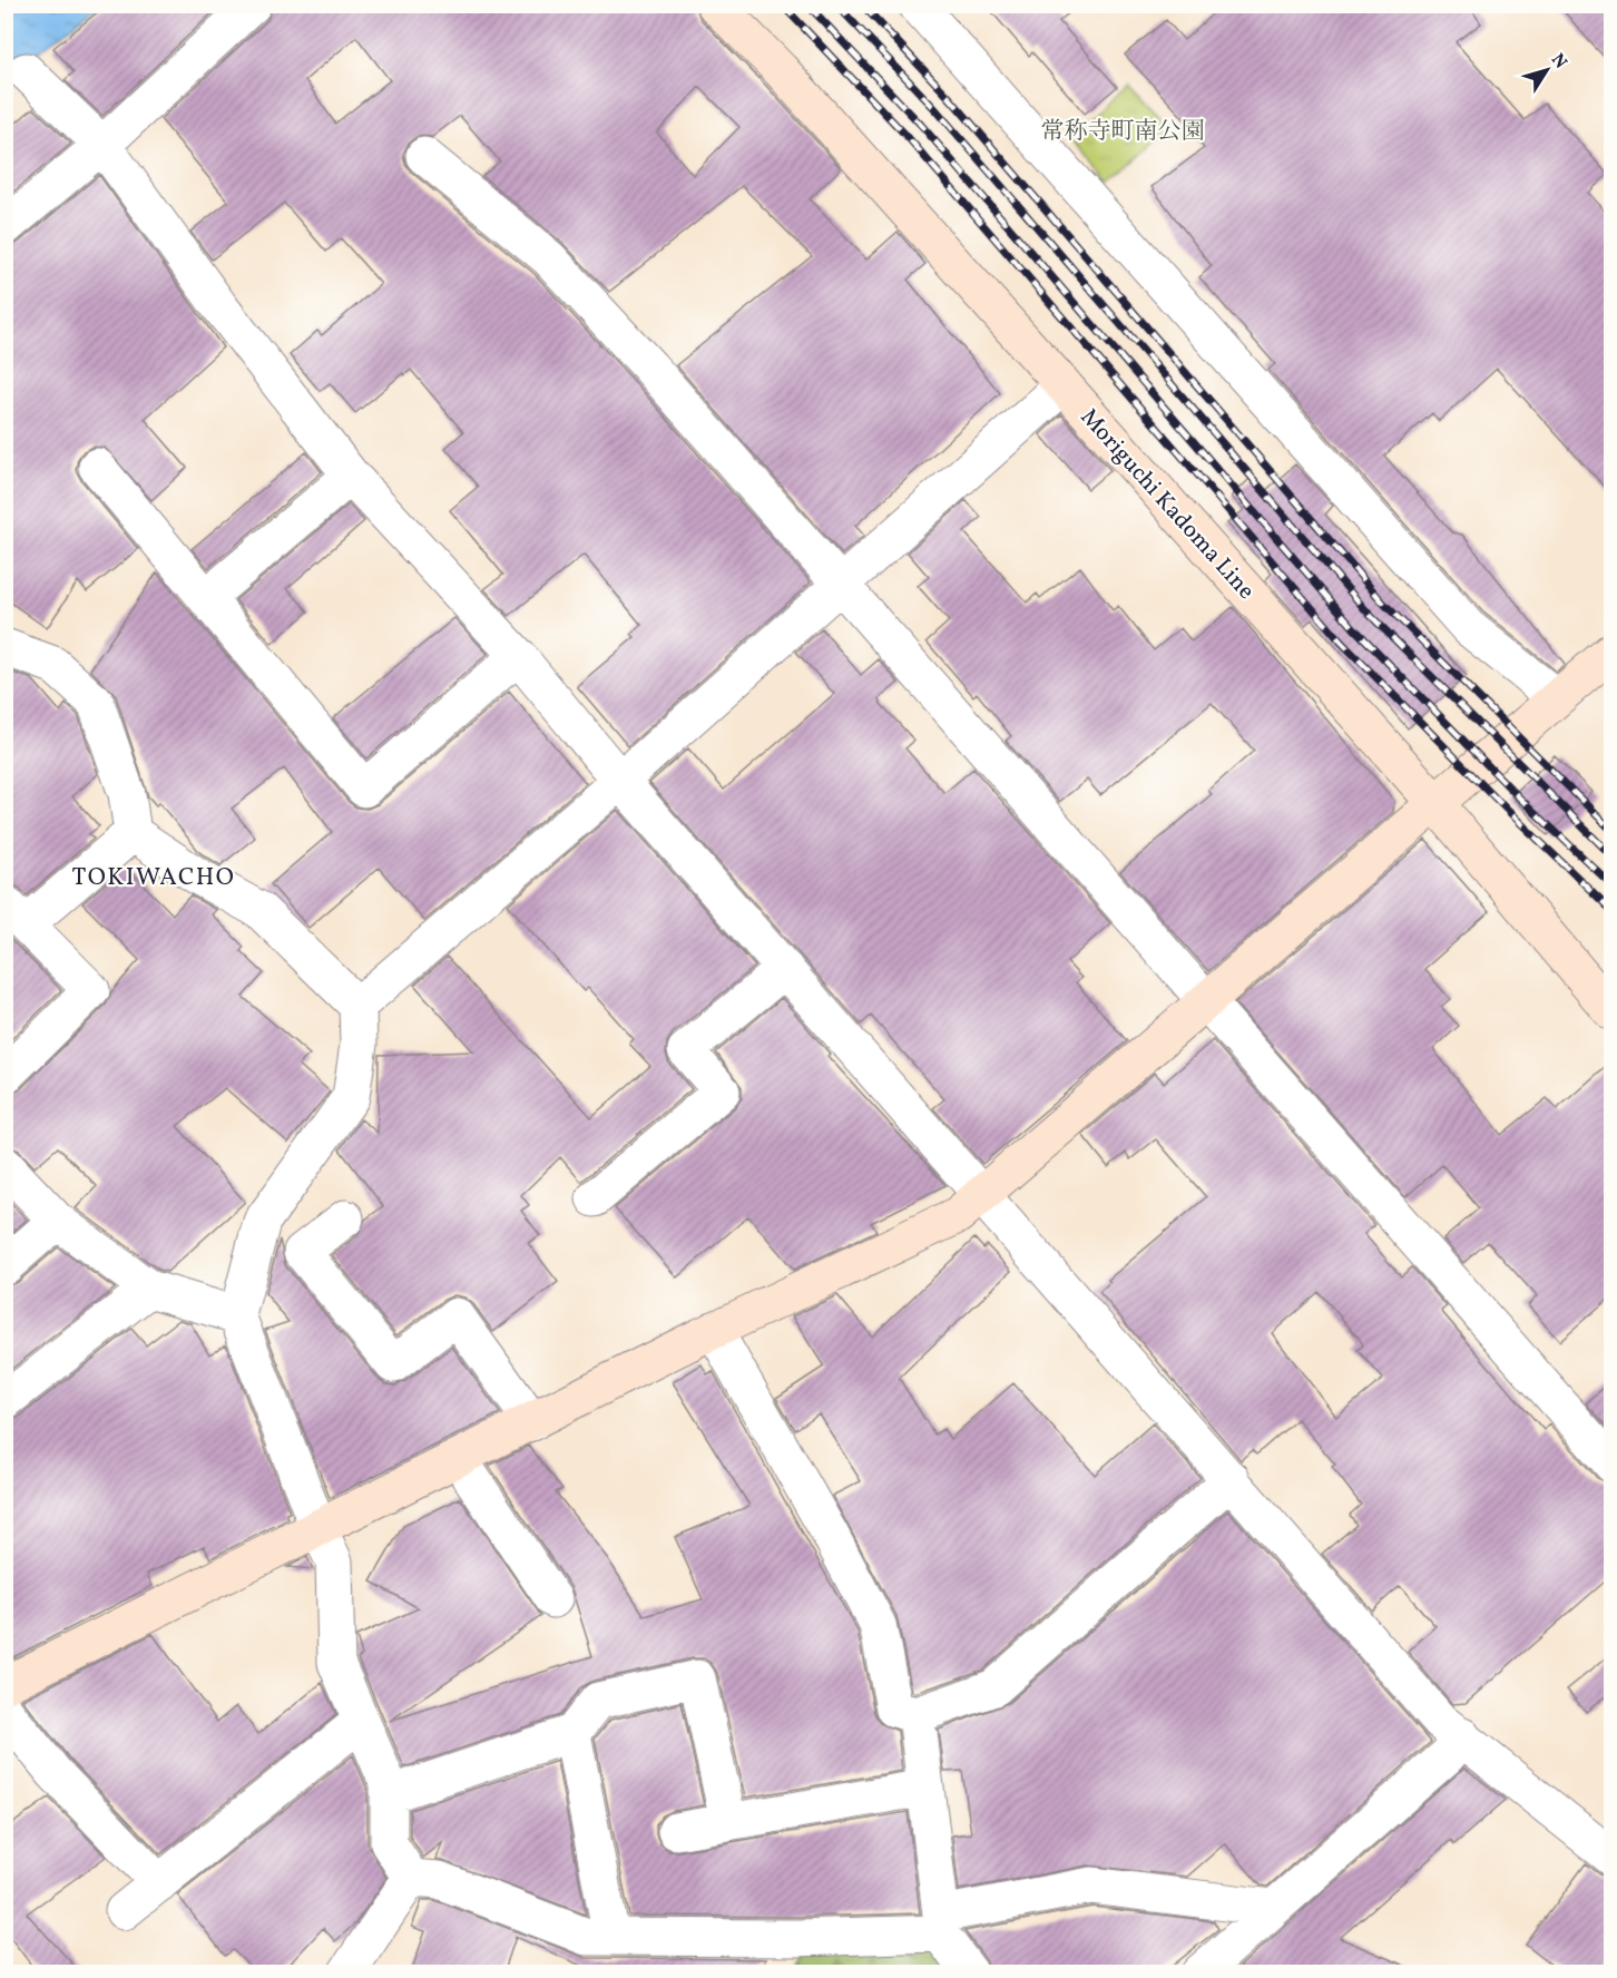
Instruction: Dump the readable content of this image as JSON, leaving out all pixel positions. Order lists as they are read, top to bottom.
{
  "streets": {
    "street": ["Moriguchi Kadoma Line"]
  },
  "districts": ["TOKIWACHO"],
  "parks": ["常称寺町南公園"],
  "north": "top right"
}
